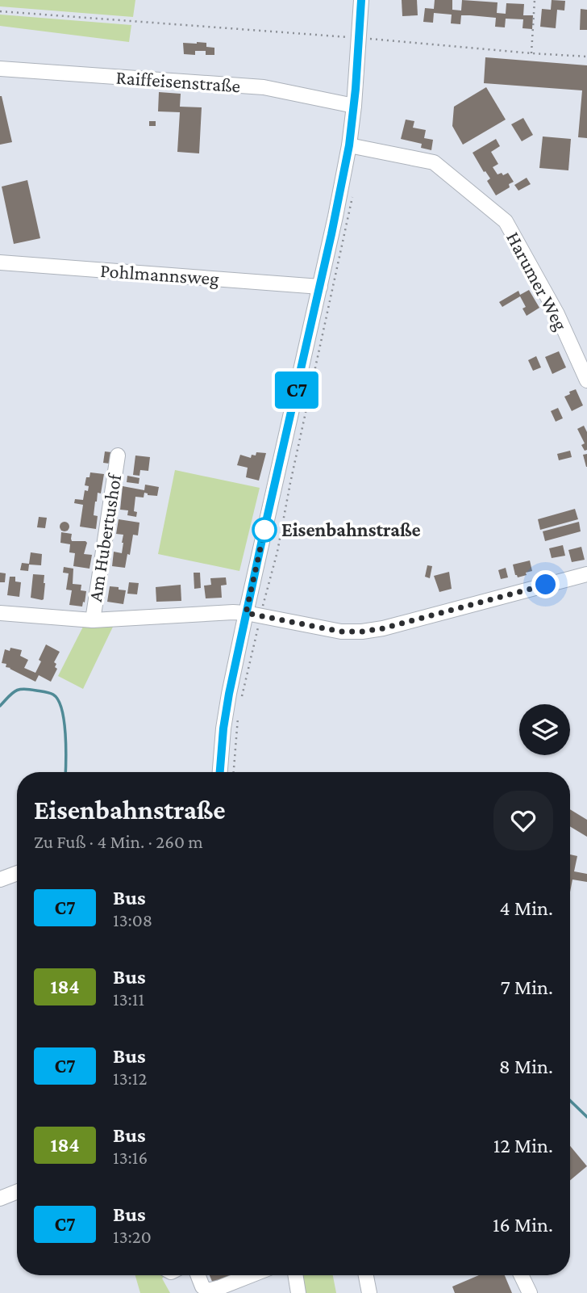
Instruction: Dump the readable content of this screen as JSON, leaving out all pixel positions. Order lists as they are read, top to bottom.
{
  "streets": {
    "street": [
      "Raiffeisenstraße",
      "Pohlmannsweg",
      "Harumer Weg",
      "Am Hubertushof"
    ]
  },
  "places": ["Eisenbahnstraße"],
  "lines": ["bus line C7"],
  "page": {
    "on_map": "C7",
    "heading": ["Eisenbahnstraße", "Zu Fuß · 4 Min. · 260 m"],
    "list": [
      {
        "mark": "C7",
        "name": "Bus",
        "note": "13:08",
        "value": "4 Min."
      },
      {
        "mark": "184",
        "name": "Bus",
        "note": "13:11",
        "value": "7 Min."
      },
      {
        "mark": "C7",
        "name": "Bus",
        "note": "13:12",
        "value": "8 Min."
      },
      {
        "mark": "184",
        "name": "Bus",
        "note": "13:16",
        "value": "12 Min."
      },
      {
        "mark": "C7",
        "name": "Bus",
        "note": "13:20",
        "value": "16 Min."
      }
    ]
  }
}
